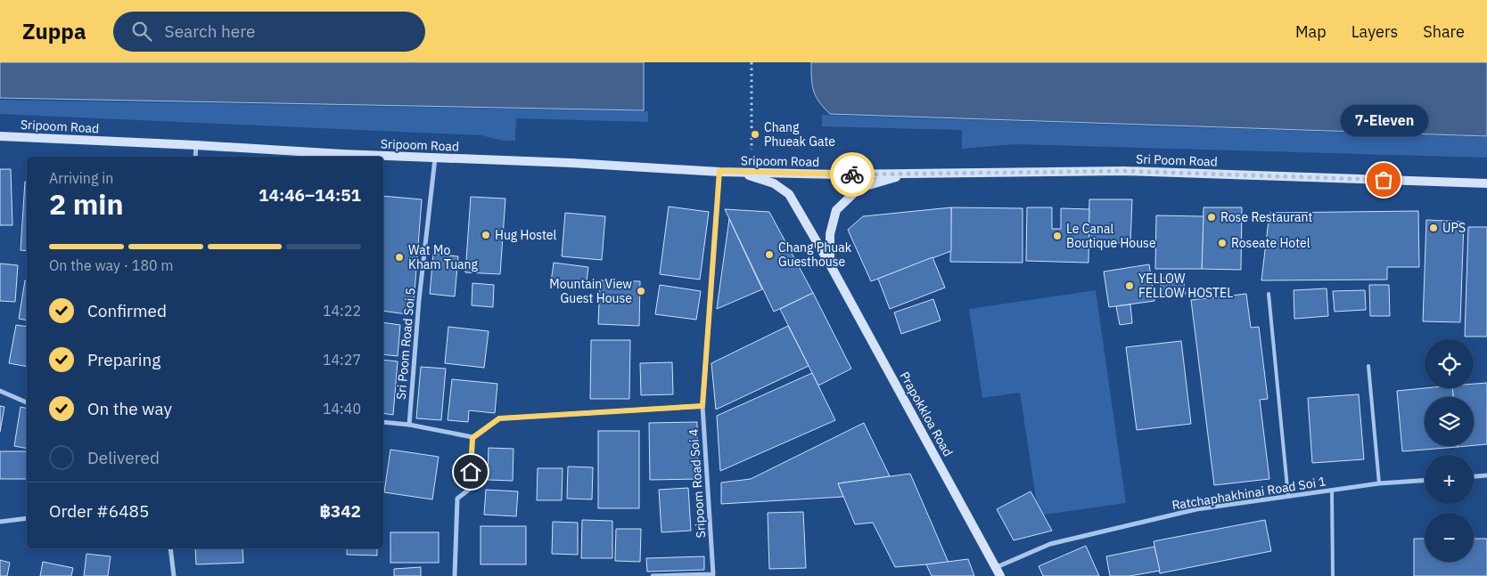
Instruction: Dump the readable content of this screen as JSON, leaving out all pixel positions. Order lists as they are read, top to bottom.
{
  "streets": {
    "main road": ["Sripoom Road", "Sri Poom Road", "Prapokkloa Road"],
    "street": ["Sri Poom Road Soi 5", "Sripoom Road Soi 4", "Ratchaphakhinai Road Soi 1"]
  },
  "crossings": [
    ["Sripoom Road", "Sri Poom Road"],
    ["Sripoom Road", "Sri Poom Road Soi 5"],
    ["Sripoom Road", "Prapokkloa Road"],
    ["Sripoom Road", "Sripoom Road Soi 4"],
    ["Sri Poom Road", "Prapokkloa Road"],
    ["Sri Poom Road", "Sripoom Road Soi 4"],
    ["Prapokkloa Road", "Sripoom Road Soi 4"],
    ["Prapokkloa Road", "Ratchaphakhinai Road Soi 1"]
  ],
  "places": [
    "Chang Phueak Gate",
    "7-Eleven",
    "Rose Restaurant",
    "UPS",
    "Hug Hostel",
    "Le Canal Boutique House",
    "Roseate Hotel",
    "Chang Phuak Guesthouse",
    "Wat Mo Kham Tuang",
    "YELLOW FELLOW HOSTEL",
    "Mountain View Guest House"
  ],
  "page": {
    "header": "Zuppa",
    "search": "Search here",
    "nav": ["Map", "Layers", "Share"],
    "bubble": "7-Eleven",
    "heading": ["2 min", "Arriving in", "14:46–14:51"],
    "panel": ["Order #6485", "฿342"],
    "bar": "On the way · 180 m",
    "list": [
      ["Confirmed", "14:22"],
      ["Preparing", "14:27"],
      ["On the way", "14:40"],
      "Delivered"
    ],
    "map_buttons": ["+", "−"]
  }
}
